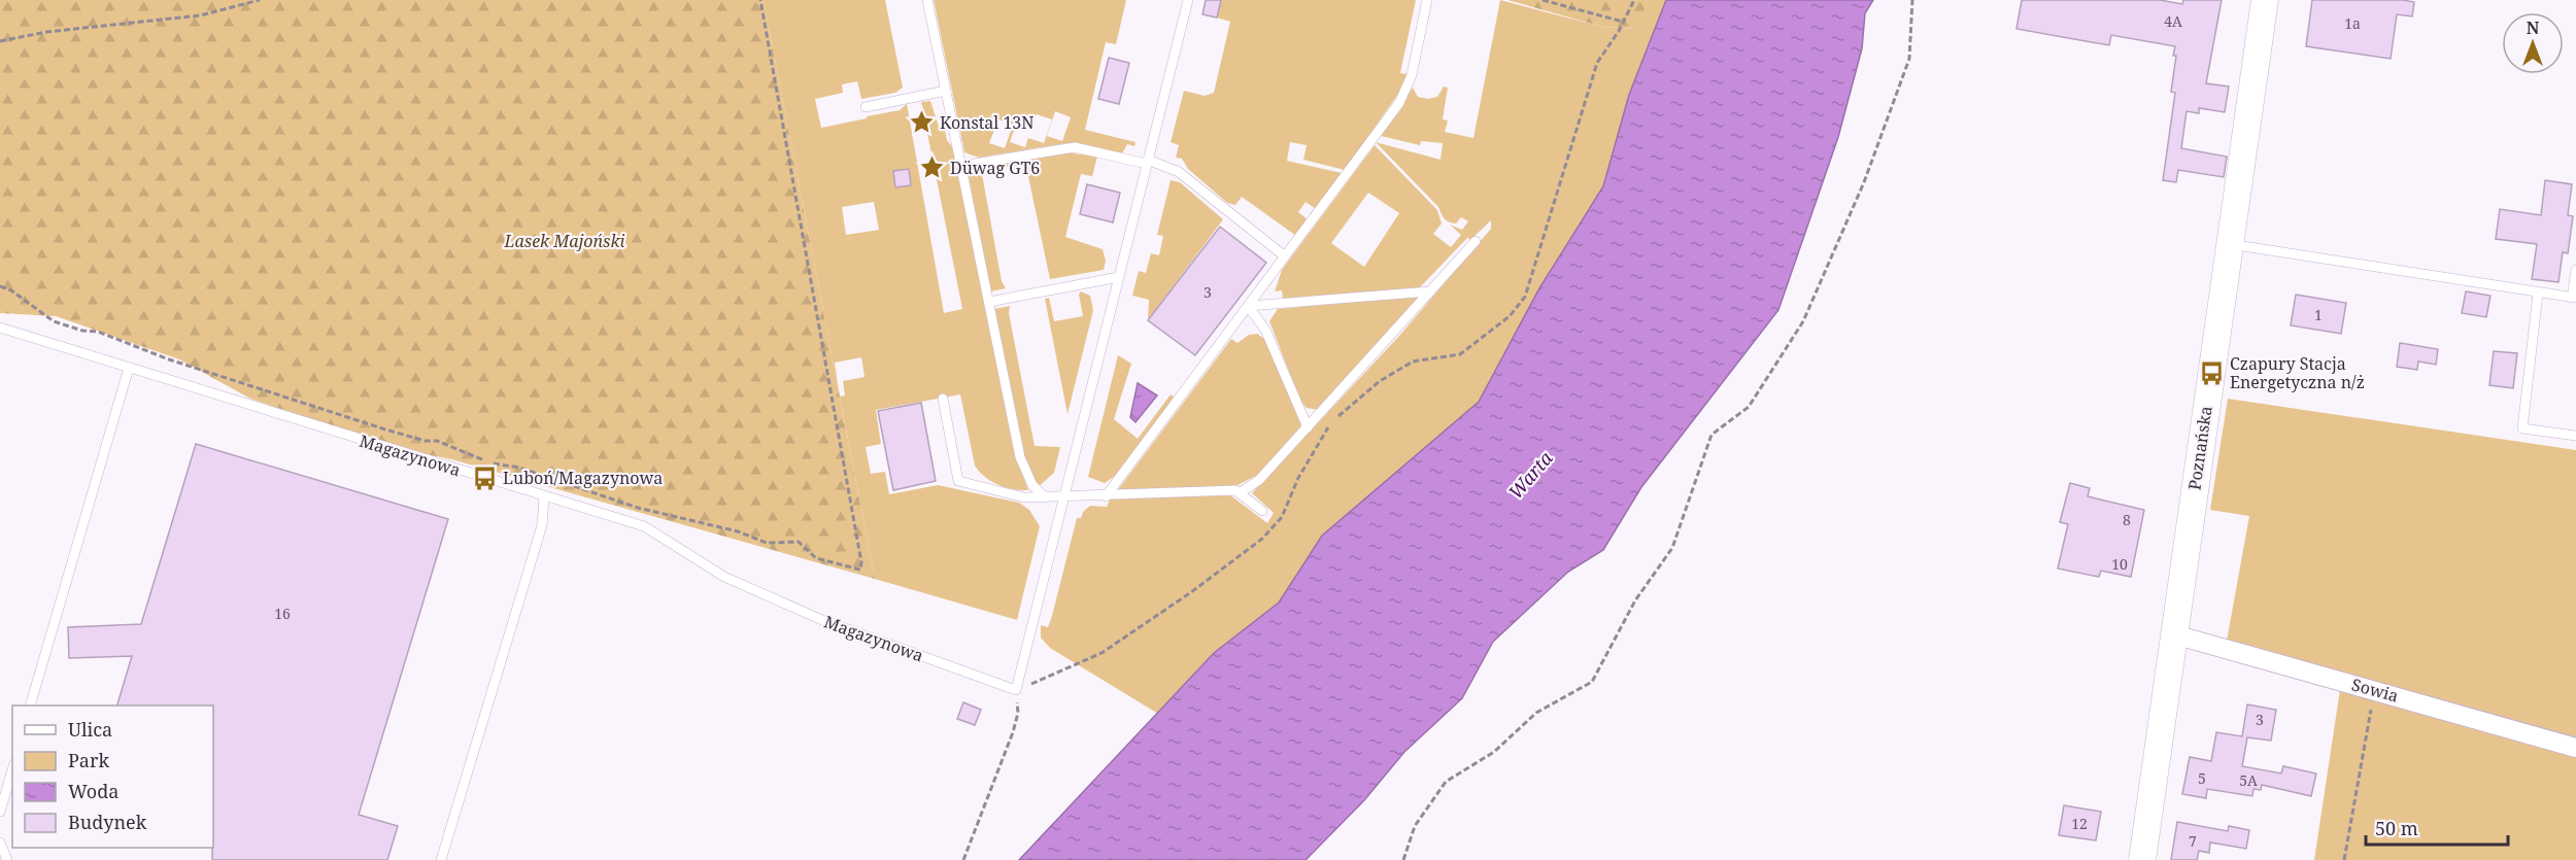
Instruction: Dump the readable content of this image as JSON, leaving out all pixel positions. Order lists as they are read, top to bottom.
{
  "streets": {
    "street": ["Poznańska", "Sowia"],
    "lane": ["Magazynowa"]
  },
  "crossings": [
    ["Poznańska", "Sowia"]
  ],
  "water": ["Warta"],
  "parks": ["Lasek Majoński"],
  "places": {
    "place": ["Konstal 13N", "Düwag GT6"],
    "bus stop": ["Czapury Stacja Energetyczna n/ż", "Luboń/Magazynowa"]
  },
  "house_numbers": [
    "4A",
    "1a",
    "3",
    "1",
    "8",
    "10",
    "16",
    "3",
    "5",
    "5A",
    "12",
    "7"
  ],
  "legend": [
    "Ulica",
    "Park",
    "Woda",
    "Budynek"
  ],
  "scale_bar": "50 m",
  "north": "top"
}
